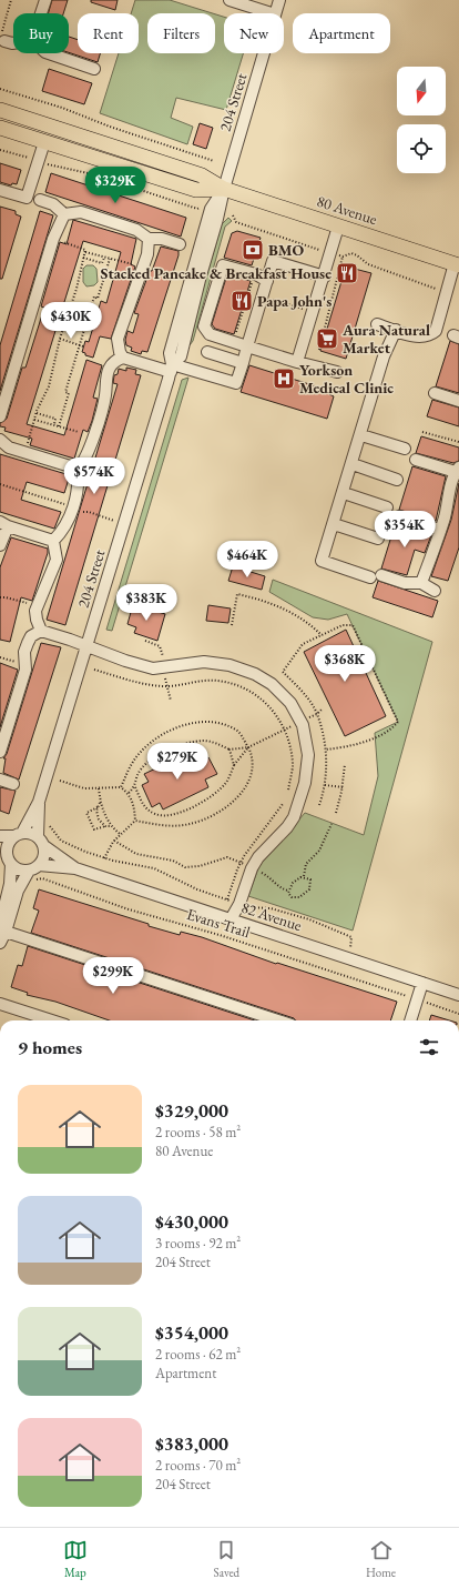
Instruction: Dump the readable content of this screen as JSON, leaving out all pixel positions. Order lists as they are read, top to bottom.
{
  "streets": {
    "main road": ["80 Avenue"],
    "street": ["204 Street", "82 Avenue"],
    "path": ["Evans Trail"]
  },
  "crossings": [
    ["204 Street", "80 Avenue"],
    ["204 Street", "82 Avenue"],
    ["82 Avenue", "Evans Trail"]
  ],
  "places": {
    "bank": ["BMO"],
    "restaurant": ["Stacked Pancake & Breakfast House", "Papa John's"],
    "supermarket": ["Aura Natural Market"],
    "hospital": ["Yorkson Medical Clinic"]
  },
  "north": "bottom",
  "page": {
    "chip": [
      "Buy",
      "Rent",
      "Filters",
      "New",
      "Apartment"
    ],
    "price": [
      "$329K",
      "$430K",
      "$574K",
      "$354K",
      "$464K",
      "$383K",
      "$368K",
      "$279K",
      "$299K"
    ],
    "heading": "9 homes",
    "list": [
      {
        "name": "$329,000",
        "note": "2 rooms · 58 m² · 80 Avenue"
      },
      {
        "name": "$430,000",
        "note": "3 rooms · 92 m² · 204 Street"
      },
      {
        "name": "$354,000",
        "note": "2 rooms · 62 m² · Apartment"
      },
      {
        "name": "$383,000",
        "note": "2 rooms · 70 m² · 204 Street"
      }
    ],
    "tabs": ["Map", "Saved", "Home"]
  }
}
